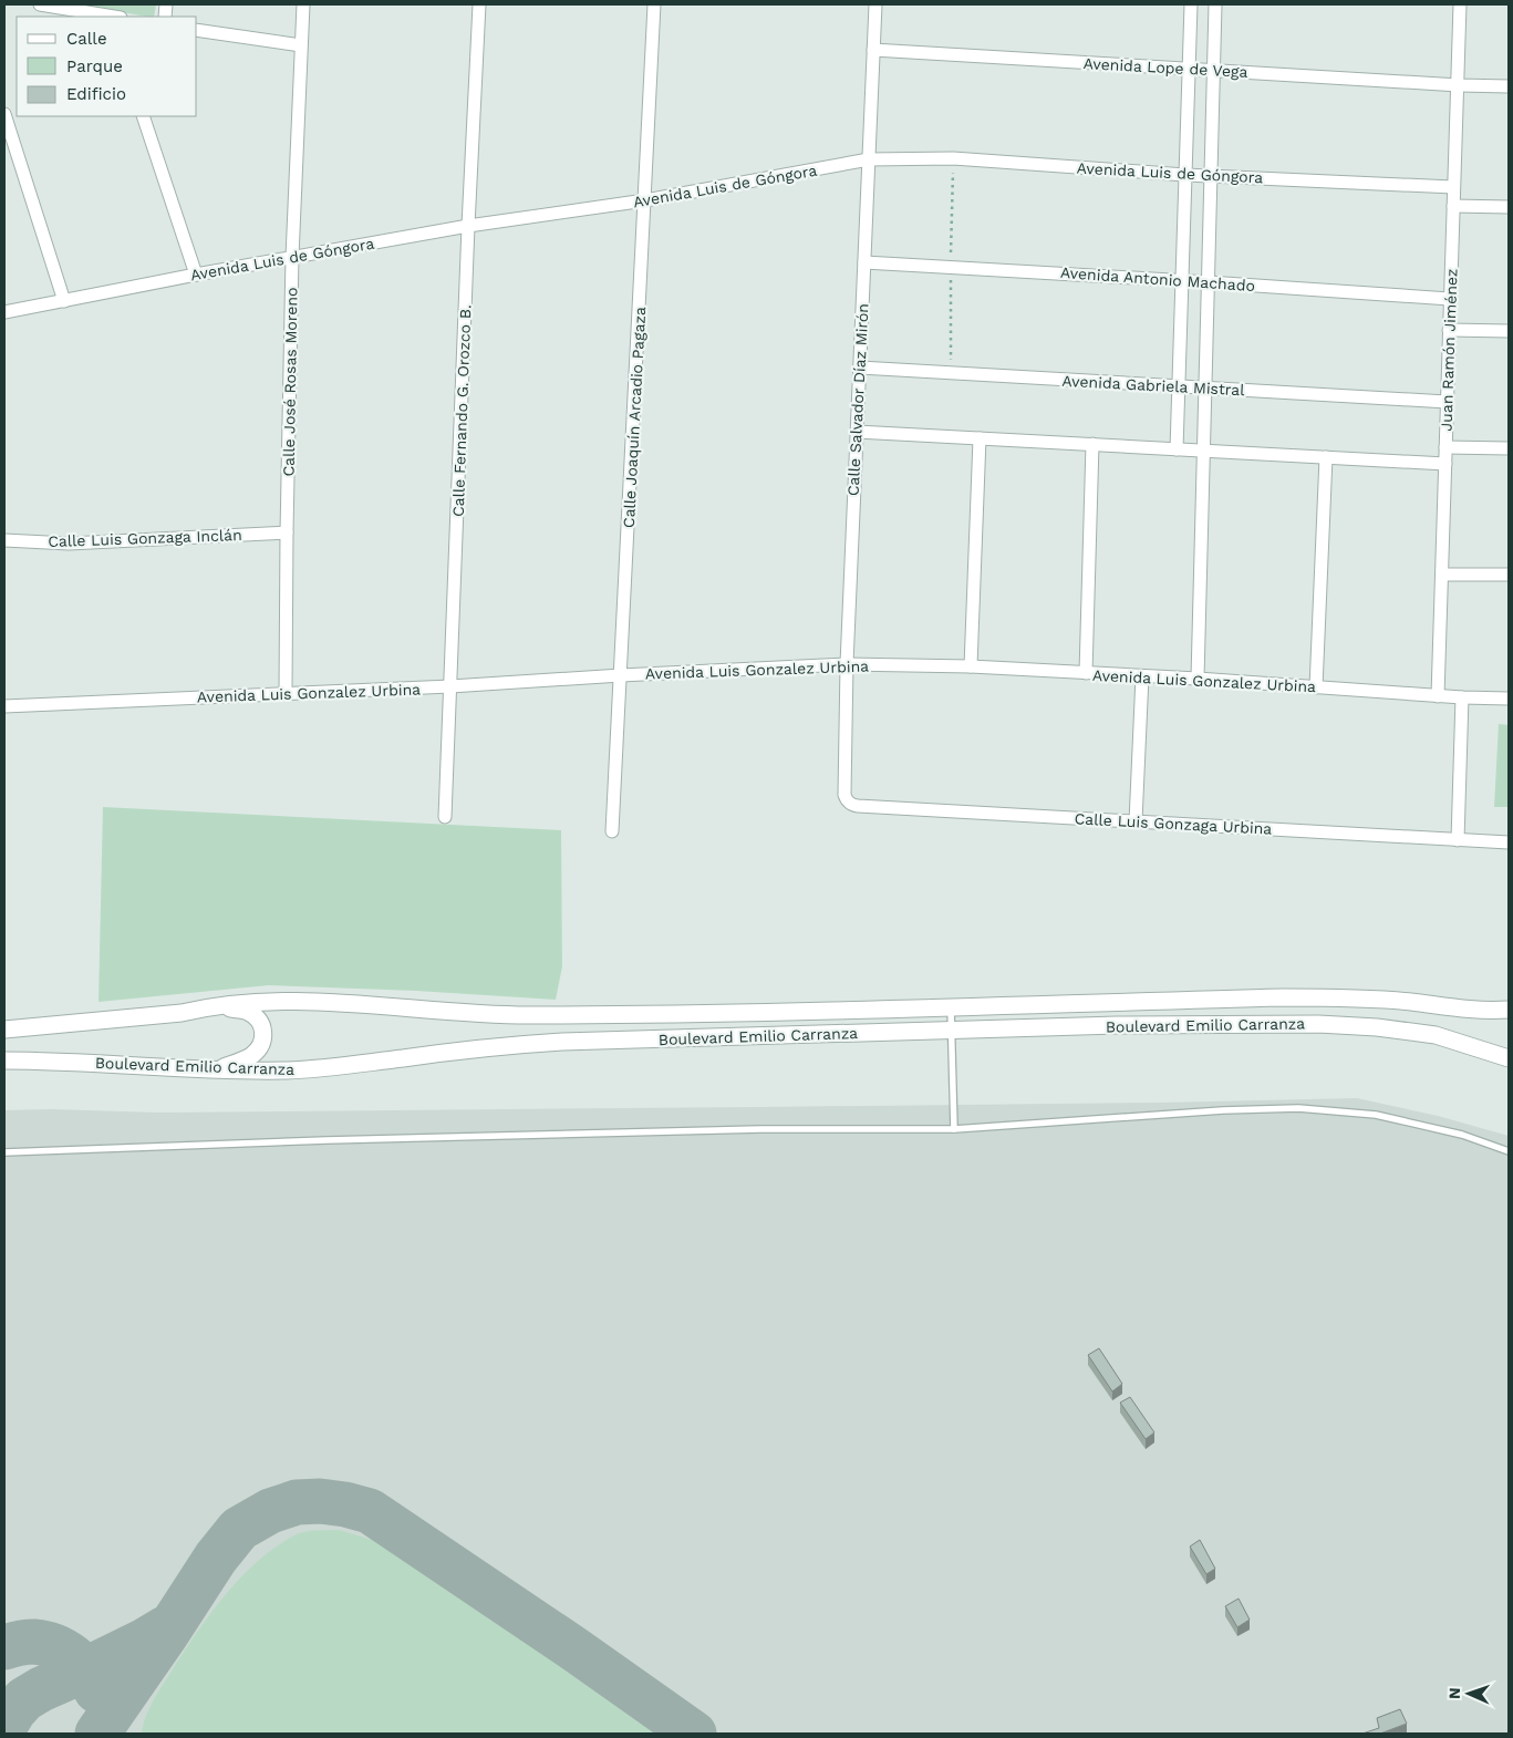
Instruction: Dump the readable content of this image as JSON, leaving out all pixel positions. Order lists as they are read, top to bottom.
{
  "streets": {
    "street": [
      "Avenida Lope de Vega",
      "Avenida Luis de Góngora",
      "Avenida Antonio Machado",
      "Juan Ramón Jiménez",
      "Calle José Rosas Moreno",
      "Avenida Gabriela Mistral",
      "Calle Salvador Díaz Mirón",
      "Calle Fernando G. Orozco B.",
      "Calle Joaquín Arcadio Pagaza",
      "Calle Luis Gonzaga Inclán",
      "Avenida Luis Gonzalez Urbina",
      "Calle Luis Gonzaga Urbina",
      "Boulevard Emilio Carranza"
    ]
  },
  "crossings": [
    ["Avenida Lope de Vega", "Juan Ramón Jiménez"],
    ["Avenida Lope de Vega", "Calle Salvador Díaz Mirón"],
    ["Avenida Luis de Góngora", "Juan Ramón Jiménez"],
    ["Avenida Luis de Góngora", "Calle José Rosas Moreno"],
    ["Avenida Luis de Góngora", "Calle Salvador Díaz Mirón"],
    ["Avenida Luis de Góngora", "Calle Fernando G. Orozco B."],
    ["Avenida Luis de Góngora", "Calle Joaquín Arcadio Pagaza"],
    ["Avenida Antonio Machado", "Juan Ramón Jiménez"],
    ["Avenida Antonio Machado", "Calle Salvador Díaz Mirón"],
    ["Juan Ramón Jiménez", "Avenida Gabriela Mistral"],
    ["Juan Ramón Jiménez", "Avenida Luis Gonzalez Urbina"],
    ["Calle José Rosas Moreno", "Calle Luis Gonzaga Inclán"],
    ["Calle José Rosas Moreno", "Avenida Luis Gonzalez Urbina"],
    ["Avenida Gabriela Mistral", "Calle Salvador Díaz Mirón"],
    ["Calle Salvador Díaz Mirón", "Avenida Luis Gonzalez Urbina"],
    ["Calle Salvador Díaz Mirón", "Calle Luis Gonzaga Urbina"],
    ["Calle Fernando G. Orozco B.", "Avenida Luis Gonzalez Urbina"],
    ["Calle Joaquín Arcadio Pagaza", "Avenida Luis Gonzalez Urbina"]
  ],
  "legend": ["Calle", "Parque", "Edificio"],
  "north": "left"
}
